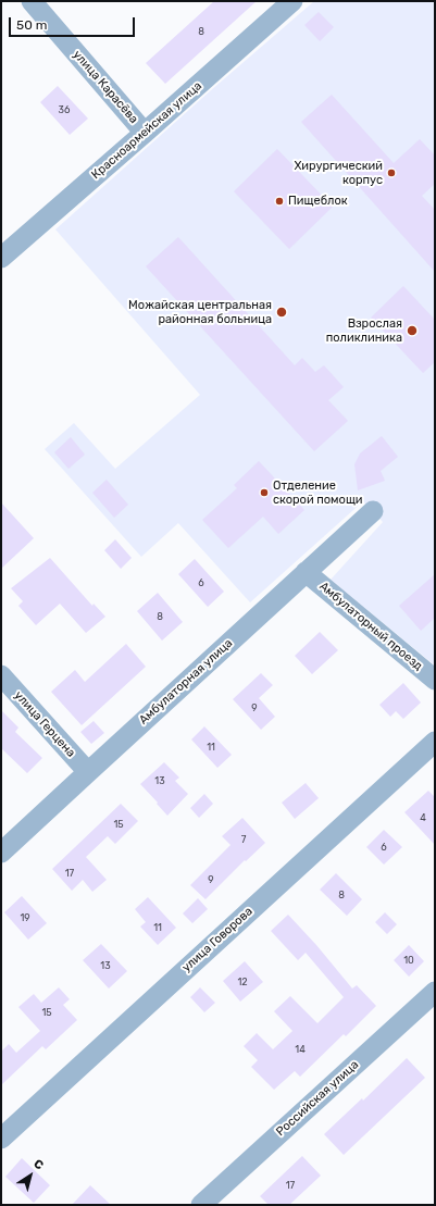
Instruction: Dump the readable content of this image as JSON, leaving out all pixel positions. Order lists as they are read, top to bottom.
{
  "streets": {
    "street": [
      "улица Карасёва",
      "Красноармейская улица",
      "Амбулаторный проезд",
      "Амбулаторная улица",
      "улица Герцена",
      "улица Говорова",
      "Российская улица"
    ]
  },
  "crossings": [
    ["улица Карасёва", "Красноармейская улица"],
    ["Амбулаторный проезд", "Амбулаторная улица"],
    ["Амбулаторная улица", "улица Герцена"]
  ],
  "places": [
    "Хирургический корпус",
    "Пищеблок",
    "Можайская центральная районная больница",
    "Взрослая поликлиника",
    "Отделение скорой помощи"
  ],
  "house_numbers": [
    "8",
    "36",
    "6",
    "8",
    "9",
    "11",
    "13",
    "4",
    "15",
    "7",
    "6",
    "17",
    "9",
    "8",
    "19",
    "11",
    "10",
    "13",
    "12",
    "15",
    "14",
    "17"
  ],
  "scale_bar": "50 m",
  "north": "top right"
}
